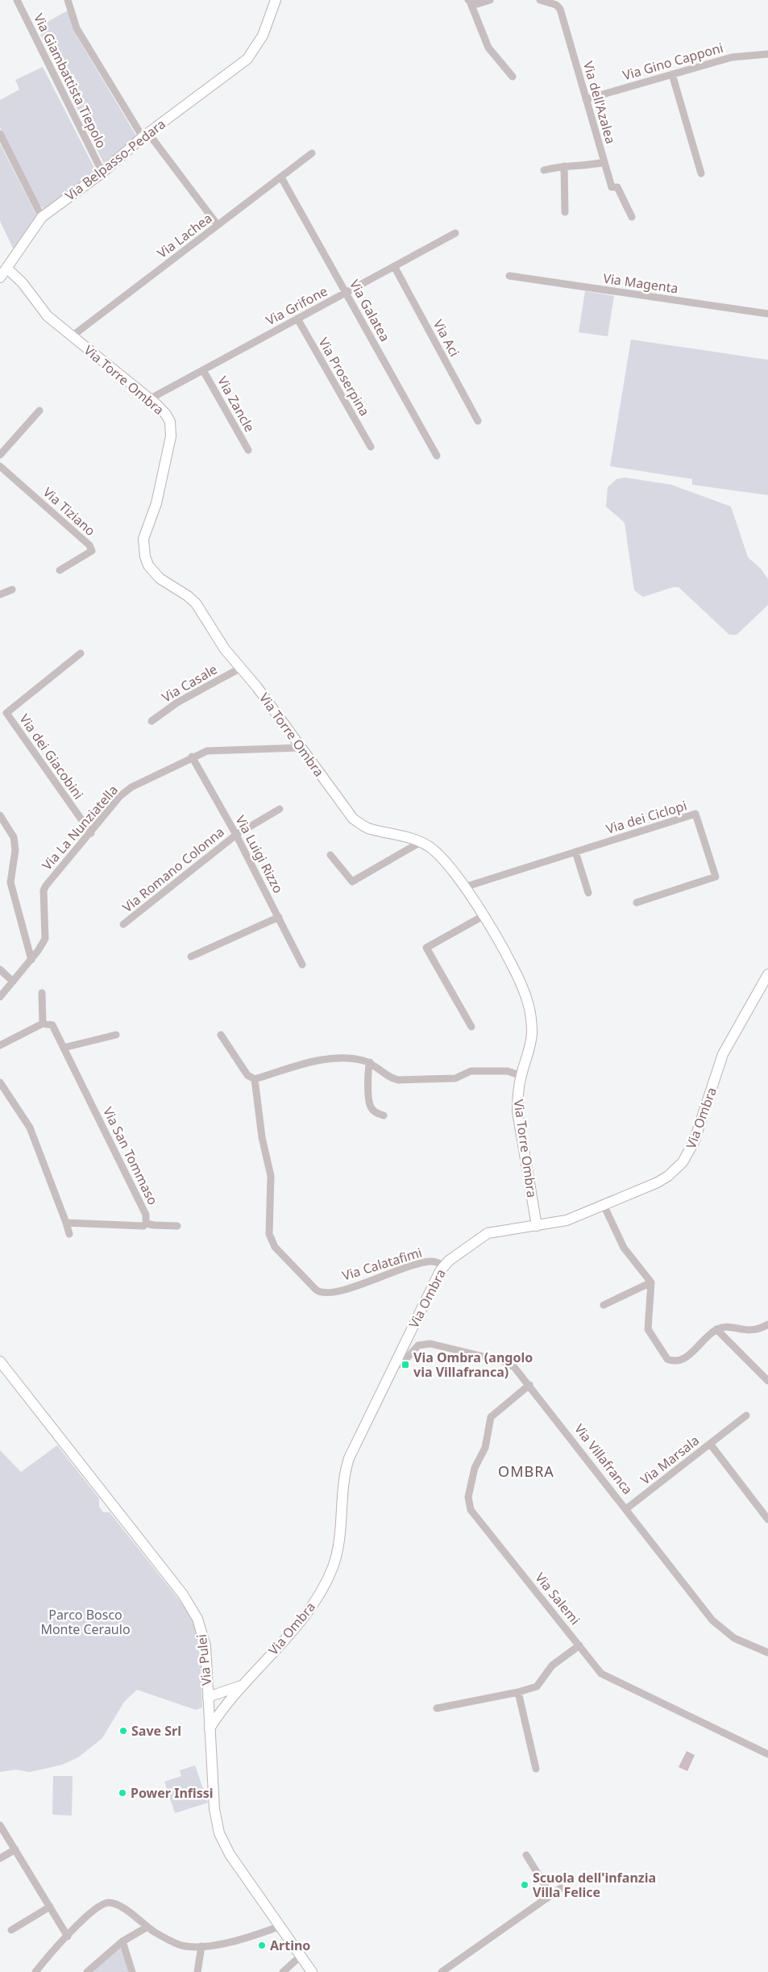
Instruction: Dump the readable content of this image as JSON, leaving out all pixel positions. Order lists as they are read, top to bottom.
{
  "streets": {
    "main road": [
      "Via Belpasso-Pedara",
      "Via Torre Ombra",
      "Via Ombra",
      "Via Pulei"
    ],
    "street": [
      "Via Gino Capponi",
      "Via Giambattista Tiepolo",
      "Via dell'Azalea",
      "Via Lachea",
      "Via Magenta",
      "Via Grifone",
      "Via Galatea",
      "Via Aci",
      "Via Proserpina",
      "Via Zancle",
      "Via Tiziano",
      "Via Casale",
      "Via dei Giacobini",
      "Via dei Ciclopi",
      "Via La Nunziatella",
      "Via Luigi Rizzo",
      "Via Romano Colonna",
      "Via San Tommaso",
      "Via Calatafimi",
      "Via Villafranca",
      "Via Marsala",
      "Via Salemi"
    ]
  },
  "crossings": [
    ["Via Gino Capponi", "Via dell'Azalea"],
    ["Via Giambattista Tiepolo", "Via Belpasso-Pedara"],
    ["Via Belpasso-Pedara", "Via Torre Ombra"],
    ["Via Lachea", "Via Galatea"],
    ["Via Lachea", "Via Torre Ombra"],
    ["Via Grifone", "Via Galatea"],
    ["Via Grifone", "Via Aci"],
    ["Via Grifone", "Via Proserpina"],
    ["Via Grifone", "Via Torre Ombra"],
    ["Via Grifone", "Via Zancle"],
    ["Via Torre Ombra", "Via Casale"],
    ["Via Torre Ombra", "Via dei Ciclopi"],
    ["Via Torre Ombra", "Via La Nunziatella"],
    ["Via Torre Ombra", "Via Ombra"],
    ["Via dei Giacobini", "Via La Nunziatella"],
    ["Via La Nunziatella", "Via Luigi Rizzo"],
    ["Via Luigi Rizzo", "Via Romano Colonna"],
    ["Via Ombra", "Via Calatafimi"],
    ["Via Ombra", "Via Villafranca"],
    ["Via Villafranca", "Via Marsala"],
    ["Via Villafranca", "Via Salemi"]
  ],
  "districts": ["OMBRA"],
  "parks": ["Parco Bosco Monte Ceraulo"],
  "places": {
    "transit": ["Via Ombra (angolo via Villafranca)"],
    "other": [
      "Save Srl",
      "Power Infissi",
      "Scuola dell'infanzia Villa Felice",
      "Artino"
    ]
  }
}
